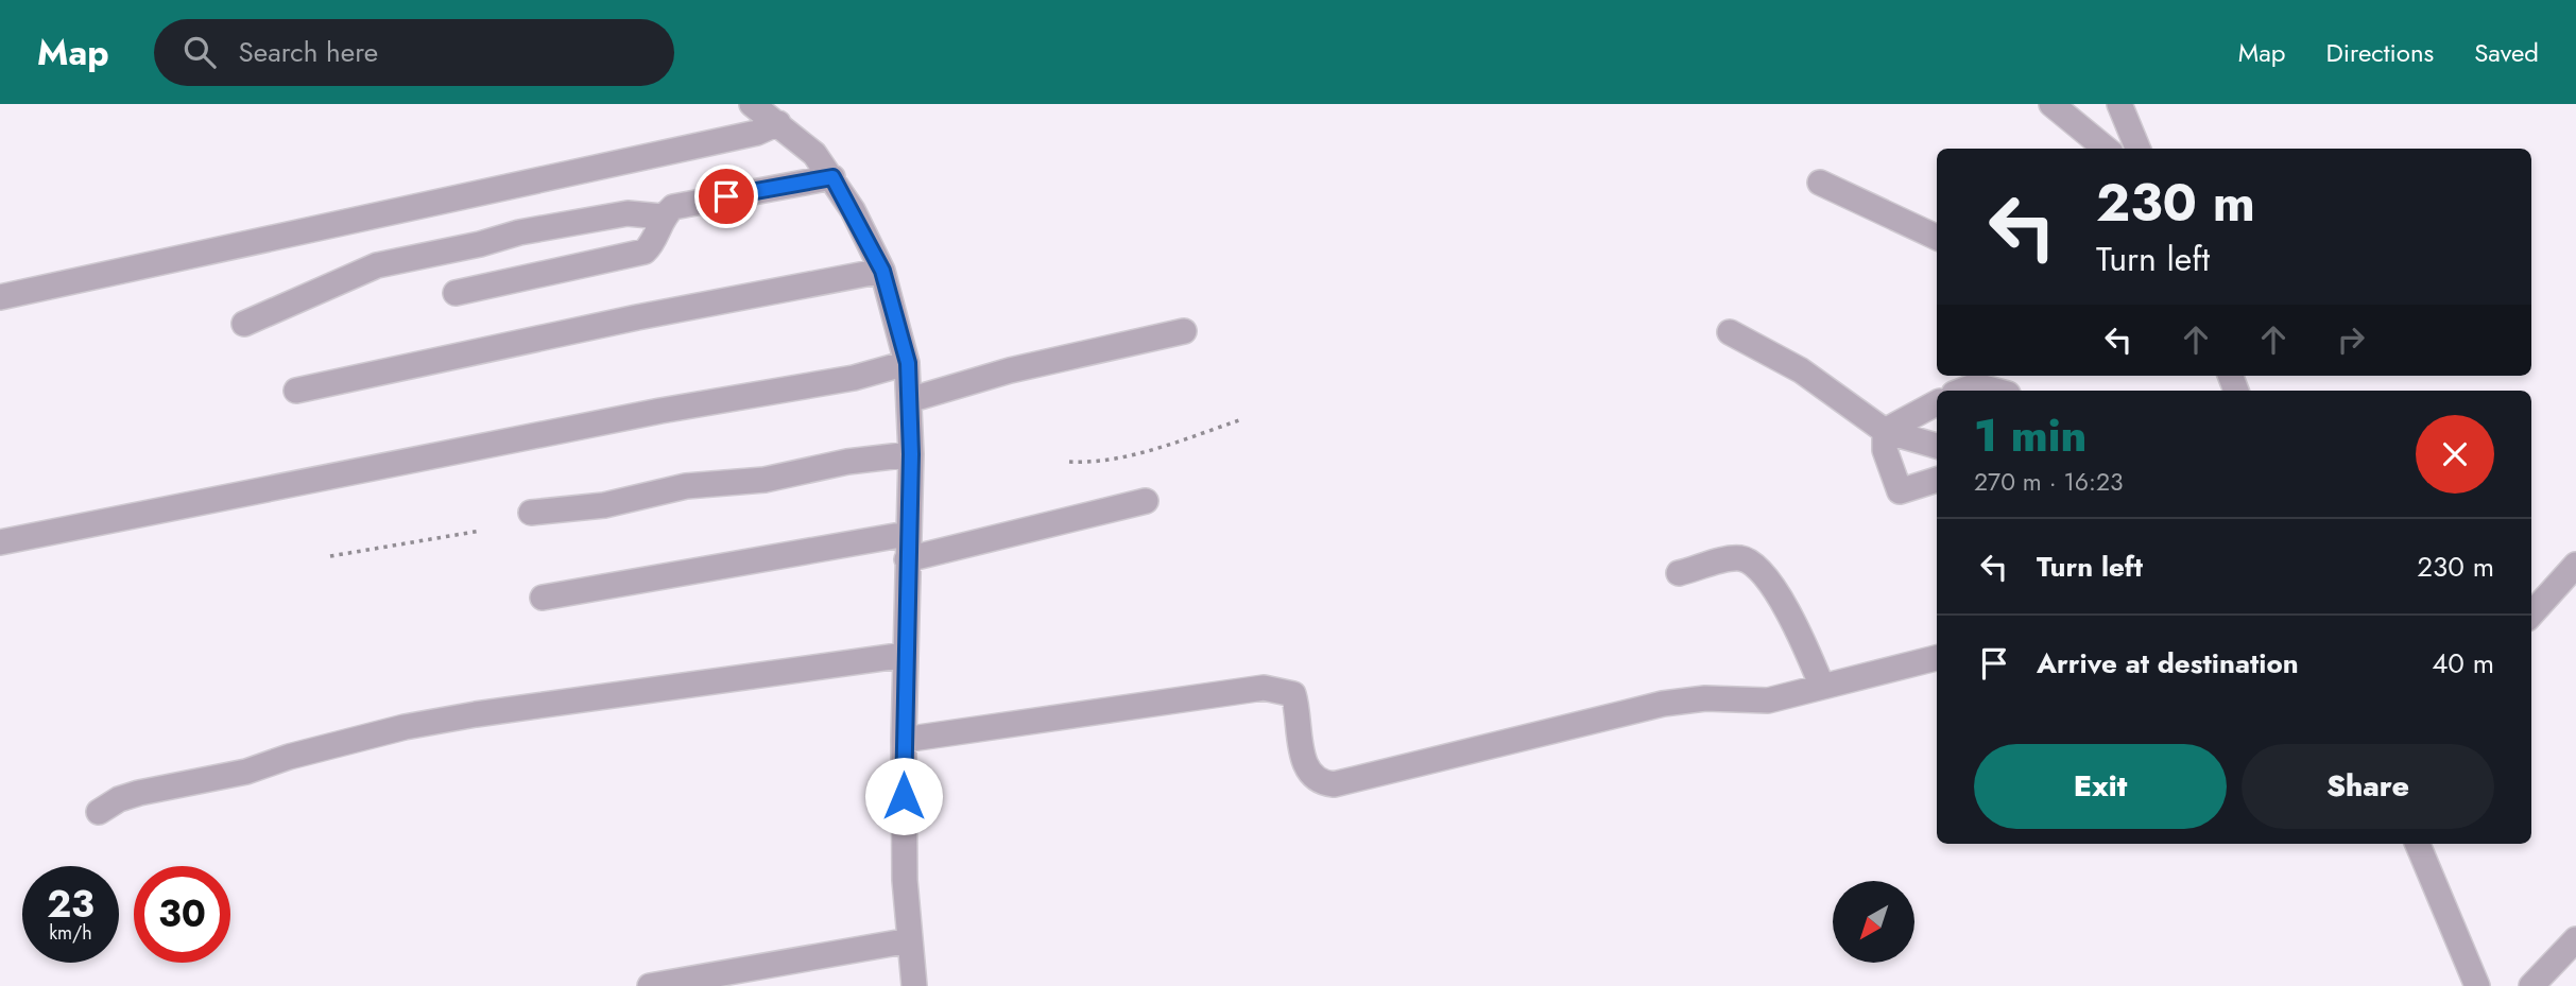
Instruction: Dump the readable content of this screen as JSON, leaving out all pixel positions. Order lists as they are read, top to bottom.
{
  "north": "bottom left",
  "page": {
    "header": "Map",
    "search": "Search here",
    "nav": ["Map", "Directions", "Saved"],
    "turn": ["230 m", "Turn left"],
    "heading": ["1 min", "270 m · 16:23"],
    "list": [
      {
        "name": "Turn left",
        "value": "230 m"
      },
      {
        "name": "Arrive at destination",
        "value": "40 m"
      }
    ],
    "buttons": ["Exit", "Share"],
    "speed": "23 km/h",
    "limit": "30"
  }
}
